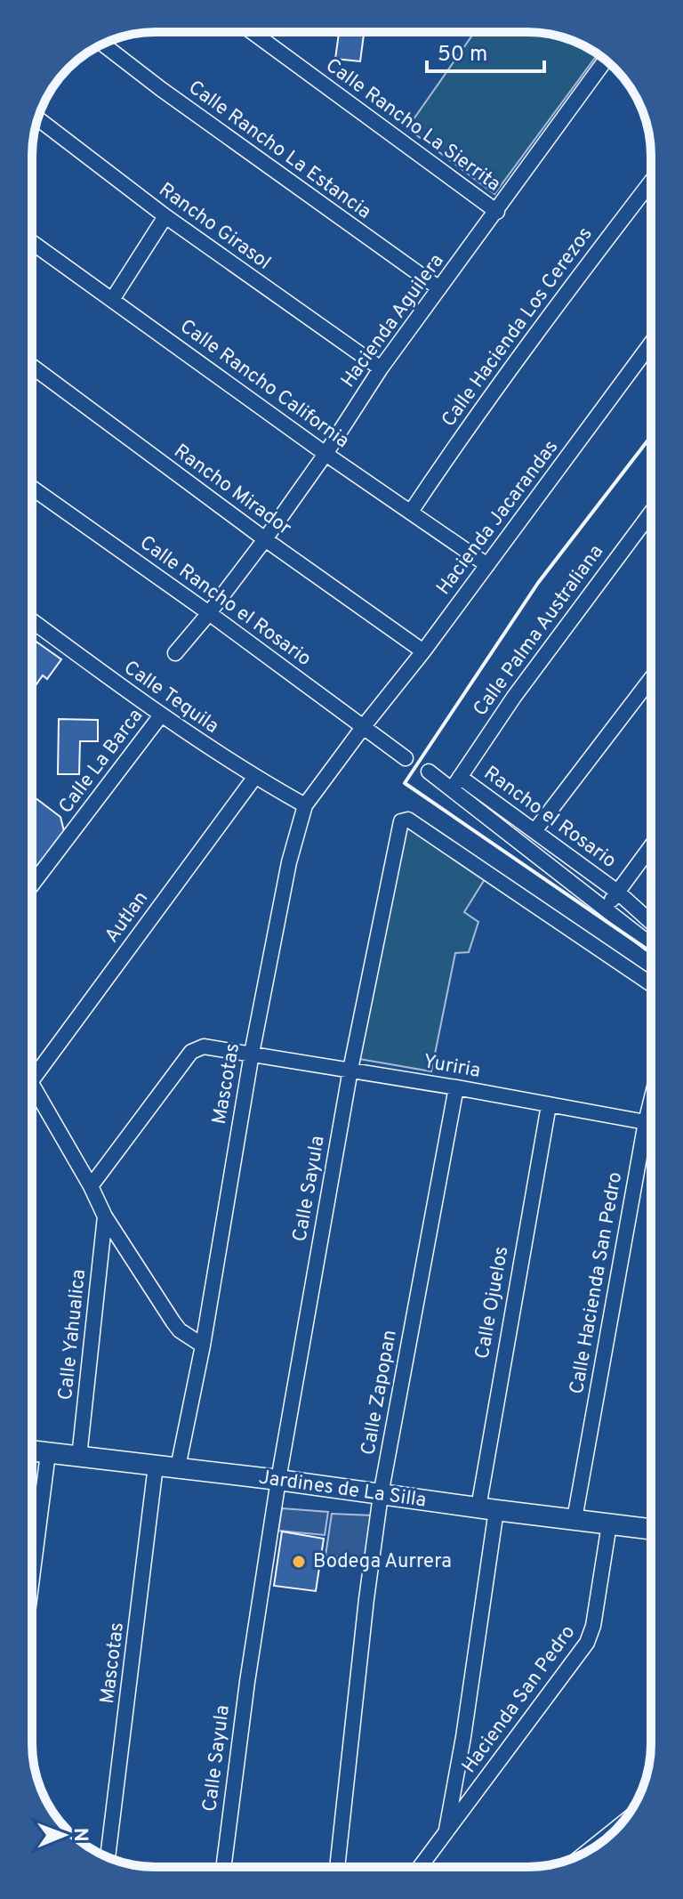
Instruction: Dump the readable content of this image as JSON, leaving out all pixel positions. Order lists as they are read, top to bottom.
{
  "streets": {
    "street": [
      "Calle Rancho La Sierrita",
      "Calle Rancho La Estancia",
      "Rancho Girasol",
      "Hacienda Aguilera",
      "Calle Hacienda Los Cerezos",
      "Calle Rancho California",
      "Rancho Mirador",
      "Hacienda Jacarandas",
      "Calle Rancho el Rosario",
      "Calle Palma Australiana",
      "Calle Tequila",
      "Calle La Barca",
      "Rancho el Rosario",
      "Autlan",
      "Yuriria",
      "Mascotas",
      "Calle Sayula",
      "Calle Hacienda San Pedro",
      "Calle Ojuelos",
      "Calle Yahualica",
      "Calle Zapopan",
      "Jardines de La Silla",
      "Hacienda San Pedro"
    ]
  },
  "crossings": [
    ["Calle Rancho La Sierrita", "Hacienda Aguilera"],
    ["Calle Rancho La Estancia", "Hacienda Aguilera"],
    ["Rancho Girasol", "Hacienda Aguilera"],
    ["Hacienda Aguilera", "Calle Rancho California"],
    ["Hacienda Aguilera", "Rancho Mirador"],
    ["Hacienda Aguilera", "Calle Rancho el Rosario"],
    ["Calle Hacienda Los Cerezos", "Calle Rancho California"],
    ["Calle Rancho California", "Hacienda Jacarandas"],
    ["Rancho Mirador", "Hacienda Jacarandas"],
    ["Hacienda Jacarandas", "Calle Rancho el Rosario"],
    ["Hacienda Jacarandas", "Mascotas"],
    ["Calle Rancho el Rosario", "Mascotas"],
    ["Calle Palma Australiana", "Rancho el Rosario"],
    ["Calle Tequila", "Calle La Barca"],
    ["Calle Tequila", "Autlan"],
    ["Calle Tequila", "Mascotas"],
    ["Yuriria", "Mascotas"],
    ["Yuriria", "Calle Sayula"],
    ["Yuriria", "Calle Hacienda San Pedro"],
    ["Yuriria", "Calle Ojuelos"],
    ["Yuriria", "Calle Zapopan"],
    ["Mascotas", "Jardines de La Silla"],
    ["Calle Sayula", "Jardines de La Silla"],
    ["Calle Hacienda San Pedro", "Jardines de La Silla"],
    ["Calle Ojuelos", "Jardines de La Silla"],
    ["Calle Ojuelos", "Hacienda San Pedro"],
    ["Calle Yahualica", "Jardines de La Silla"],
    ["Calle Zapopan", "Jardines de La Silla"],
    ["Jardines de La Silla", "Hacienda San Pedro"]
  ],
  "places": ["Bodega Aurrera"],
  "scale_bar": "50 m",
  "north": "right"
}
